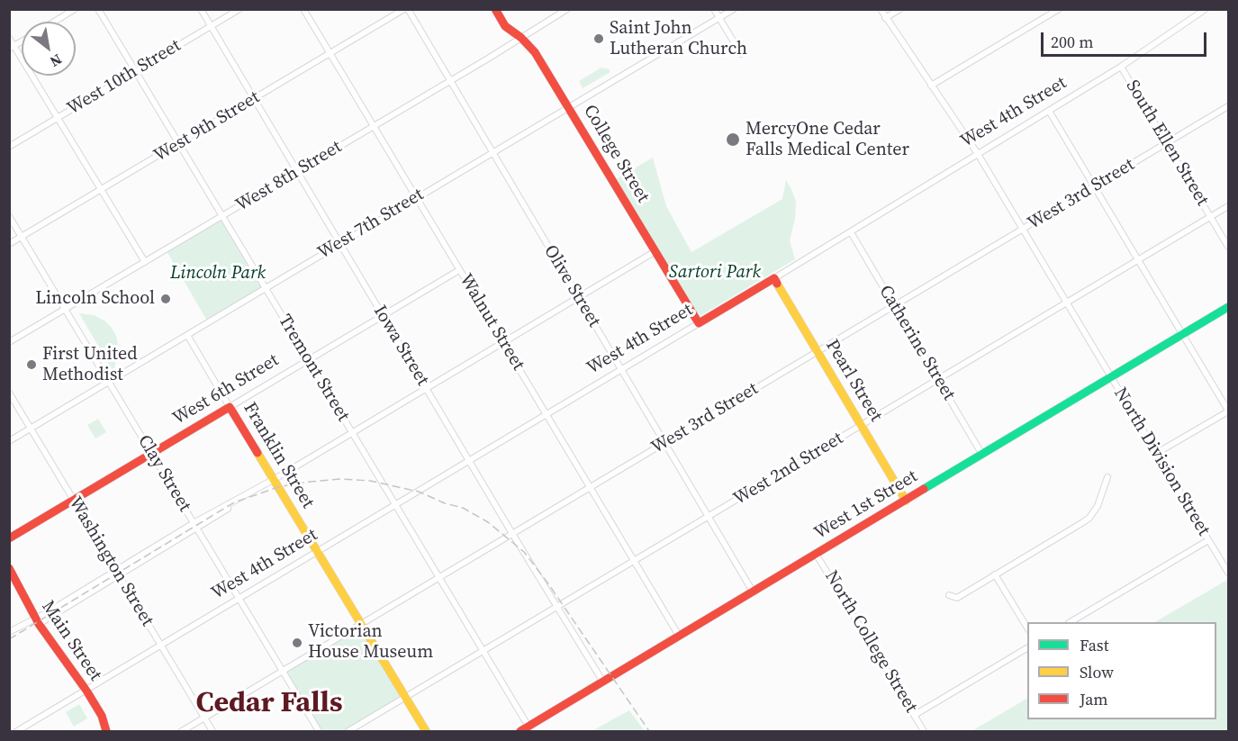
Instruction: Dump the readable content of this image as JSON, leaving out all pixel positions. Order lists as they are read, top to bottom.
{
  "streets": {
    "street": [
      "West 10th Street",
      "West 4th Street",
      "West 9th Street",
      "South Ellen Street",
      "College Street",
      "West 8th Street",
      "West 3rd Street",
      "West 7th Street",
      "Olive Street",
      "Walnut Street",
      "Catherine Street",
      "Iowa Street",
      "Tremont Street",
      "Pearl Street",
      "West 6th Street",
      "Franklin Street",
      "North Division Street",
      "West 2nd Street",
      "Clay Street",
      "West 1st Street",
      "Washington Street",
      "Main Street",
      "North College Street"
    ]
  },
  "crossings": [
    ["West 10th Street", "Iowa Street"],
    ["West 10th Street", "Tremont Street"],
    ["West 4th Street", "South Ellen Street"],
    ["West 4th Street", "College Street"],
    ["West 4th Street", "Olive Street"],
    ["West 4th Street", "Walnut Street"],
    ["West 4th Street", "Catherine Street"],
    ["West 4th Street", "Iowa Street"],
    ["West 4th Street", "Tremont Street"],
    ["West 4th Street", "Pearl Street"],
    ["West 4th Street", "Franklin Street"],
    ["West 4th Street", "North Division Street"],
    ["West 4th Street", "Clay Street"],
    ["West 4th Street", "Washington Street"],
    ["West 4th Street", "Main Street"],
    ["West 9th Street", "Olive Street"],
    ["West 9th Street", "Walnut Street"],
    ["West 9th Street", "Iowa Street"],
    ["West 9th Street", "Tremont Street"],
    ["West 9th Street", "Clay Street"],
    ["South Ellen Street", "West 3rd Street"],
    ["South Ellen Street", "West 2nd Street"],
    ["College Street", "West 8th Street"],
    ["College Street", "West 7th Street"],
    ["West 8th Street", "Olive Street"],
    ["West 8th Street", "Walnut Street"],
    ["West 8th Street", "Iowa Street"],
    ["West 8th Street", "Tremont Street"],
    ["West 8th Street", "Clay Street"],
    ["West 3rd Street", "Olive Street"],
    ["West 3rd Street", "Walnut Street"],
    ["West 3rd Street", "Catherine Street"],
    ["West 3rd Street", "Iowa Street"],
    ["West 3rd Street", "Tremont Street"],
    ["West 3rd Street", "Pearl Street"],
    ["West 3rd Street", "Franklin Street"],
    ["West 3rd Street", "North Division Street"],
    ["West 3rd Street", "Clay Street"],
    ["West 3rd Street", "Washington Street"],
    ["West 7th Street", "Olive Street"],
    ["West 7th Street", "Walnut Street"],
    ["West 7th Street", "Iowa Street"],
    ["West 7th Street", "Tremont Street"],
    ["West 7th Street", "Franklin Street"],
    ["West 7th Street", "Clay Street"],
    ["West 7th Street", "Washington Street"],
    ["Olive Street", "West 2nd Street"],
    ["Olive Street", "West 1st Street"],
    ["Walnut Street", "West 6th Street"],
    ["Walnut Street", "West 2nd Street"],
    ["Walnut Street", "West 1st Street"],
    ["Catherine Street", "West 2nd Street"],
    ["Catherine Street", "West 1st Street"],
    ["Iowa Street", "West 6th Street"],
    ["Iowa Street", "West 2nd Street"],
    ["Iowa Street", "West 1st Street"],
    ["Tremont Street", "West 6th Street"],
    ["Tremont Street", "West 2nd Street"],
    ["Tremont Street", "West 1st Street"],
    ["Pearl Street", "West 2nd Street"],
    ["Pearl Street", "West 1st Street"],
    ["West 6th Street", "Franklin Street"],
    ["West 6th Street", "Clay Street"],
    ["West 6th Street", "Washington Street"],
    ["Franklin Street", "West 2nd Street"],
    ["North Division Street", "West 2nd Street"],
    ["North Division Street", "West 1st Street"],
    ["West 1st Street", "North College Street"]
  ],
  "districts": ["Cedar Falls"],
  "parks": ["Sartori Park", "Lincoln Park"],
  "places": [
    "Saint John Lutheran Church",
    "MercyOne Cedar Falls Medical Center",
    "Lincoln School",
    "First United Methodist",
    "Victorian House Museum"
  ],
  "legend": ["Fast", "Slow", "Jam"],
  "scale_bar": "200 m",
  "north": "bottom right"
}
